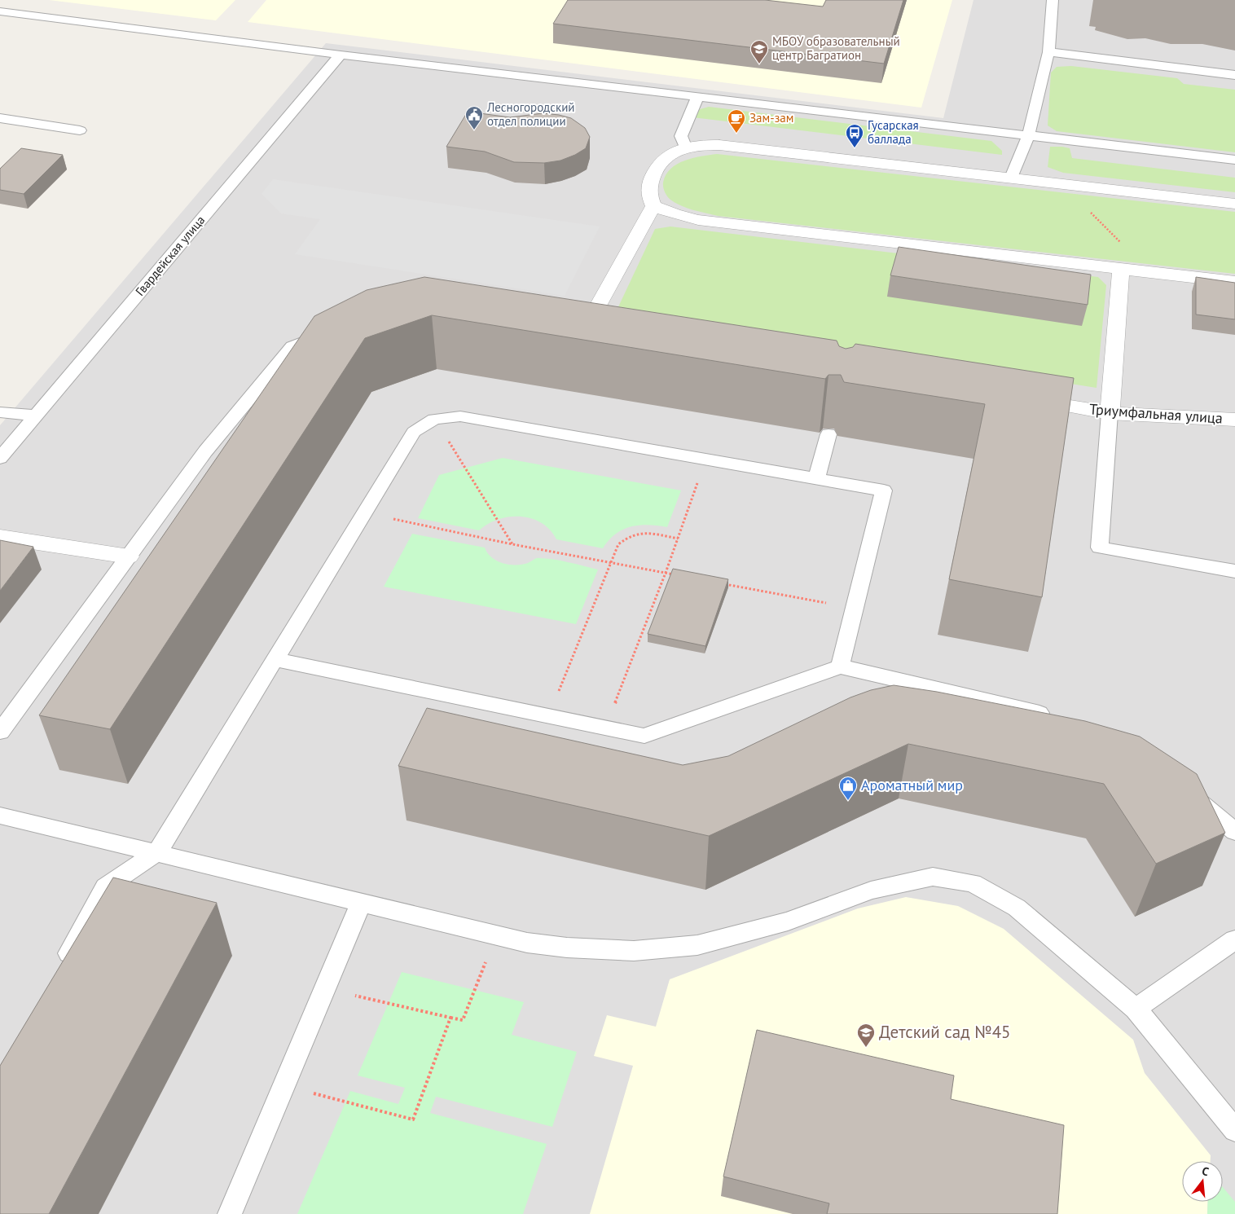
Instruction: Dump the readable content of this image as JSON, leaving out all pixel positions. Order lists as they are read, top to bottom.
{
  "streets": {
    "street": ["Триумфальная улица"],
    "lane": ["Гвардейская улица"]
  },
  "places": {
    "school or university": ["МБОУ образовательный центр Багратион", "Детский сад №45"],
    "public building": ["Лесногородский отдел полиции"],
    "cafe": ["Зам-зам"],
    "bus stop": ["Гусарская баллада"],
    "shop": ["Ароматный мир"]
  },
  "north": "top"
}
